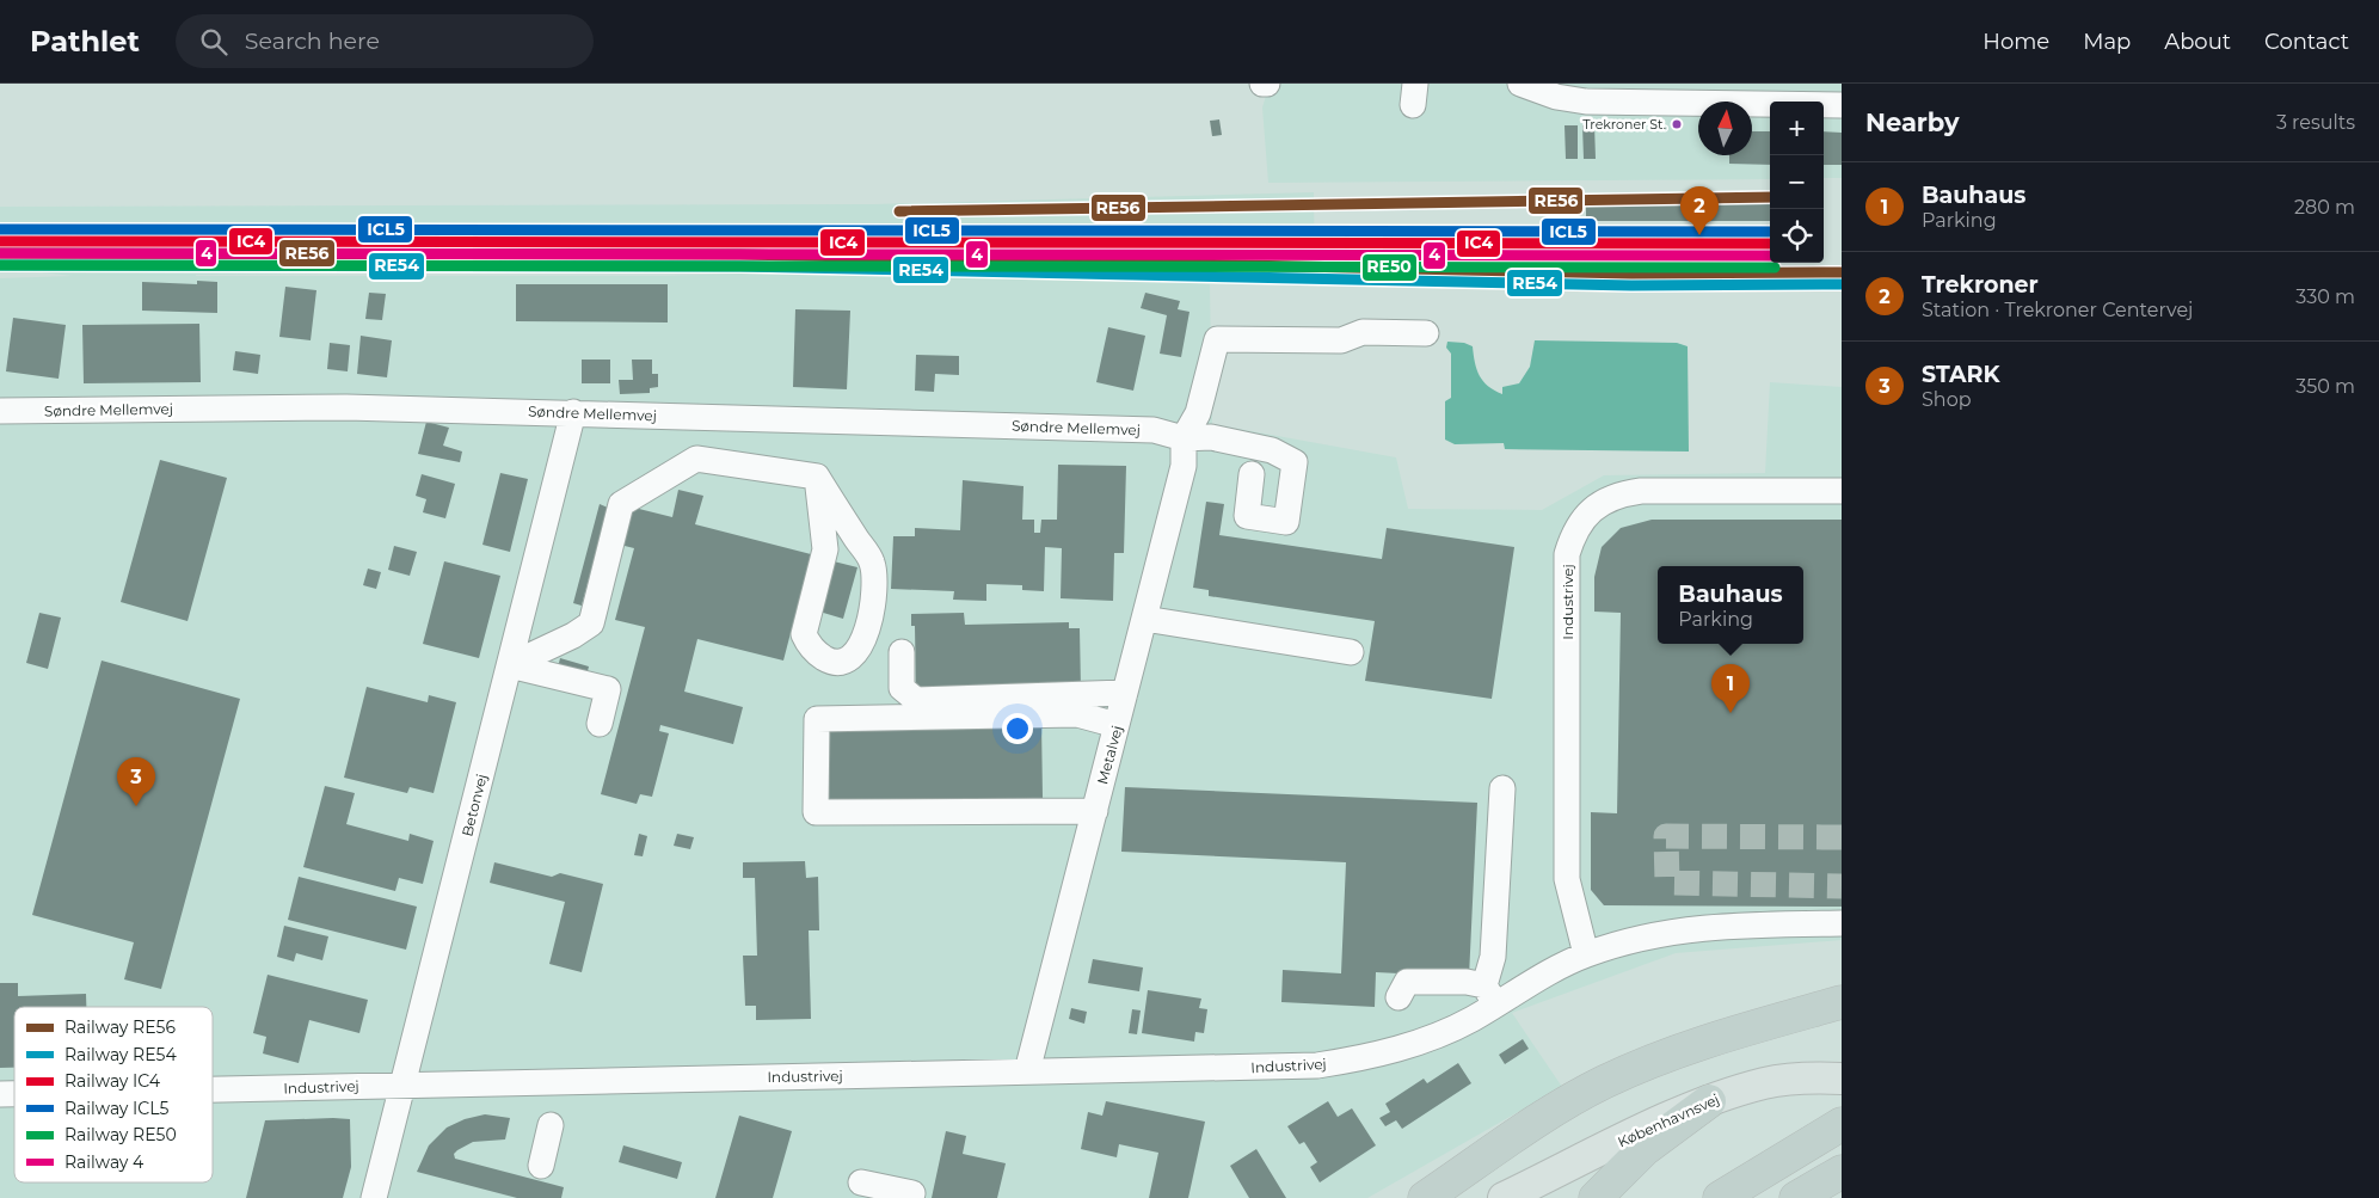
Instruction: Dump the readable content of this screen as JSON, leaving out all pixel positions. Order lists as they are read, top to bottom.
{
  "streets": {
    "main road": ["Københavnsvej"],
    "street": [
      "Søndre Mellemvej",
      "Industrivej",
      "Metalvej",
      "Betonvej"
    ]
  },
  "crossings": [
    ["Søndre Mellemvej", "Metalvej"],
    ["Søndre Mellemvej", "Betonvej"],
    ["Industrivej", "Metalvej"],
    ["Industrivej", "Betonvej"]
  ],
  "places": ["Trekroner St."],
  "lines": [
    "rail line RE56",
    "rail line ICL5",
    "rail line IC4",
    "rail line 4",
    "rail line RE54",
    "rail line RE50"
  ],
  "legend": [
    "Railway RE56",
    "Railway RE54",
    "Railway IC4",
    "Railway ICL5",
    "Railway RE50",
    "Railway 4"
  ],
  "north": "top",
  "page": {
    "header": "Pathlet",
    "search": "Search here",
    "nav": [
      "Home",
      "Map",
      "About",
      "Contact"
    ],
    "heading": ["Nearby", "3 results"],
    "map_buttons": ["+", "−"],
    "list": [
      {
        "mark": "1",
        "name": "Bauhaus",
        "note": "Parking",
        "value": "280 m"
      },
      {
        "mark": "2",
        "name": "Trekroner",
        "note": "Station · Trekroner Centervej",
        "value": "330 m"
      },
      {
        "mark": "3",
        "name": "STARK",
        "note": "Shop",
        "value": "350 m"
      }
    ],
    "pins": ["2", "1", "3"],
    "popup": ["Bauhaus", "Parking"]
  }
}
